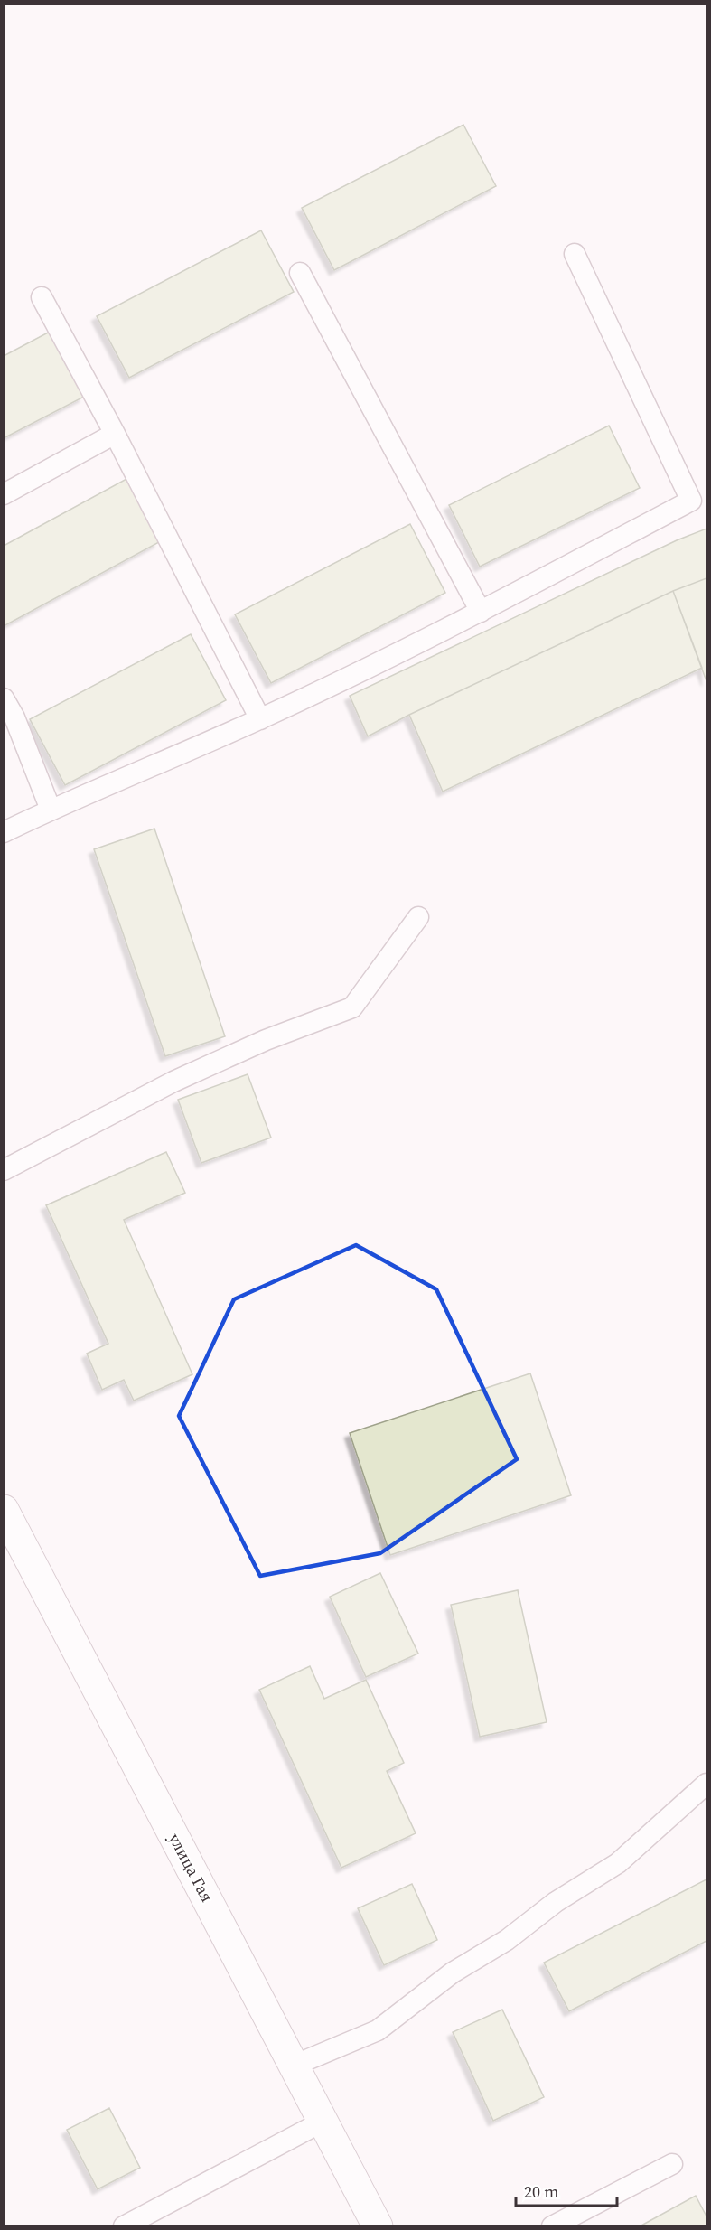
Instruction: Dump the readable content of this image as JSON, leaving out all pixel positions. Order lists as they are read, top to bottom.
{
  "streets": {
    "main road": ["улица Гая"]
  },
  "scale_bar": "20 m"
}
